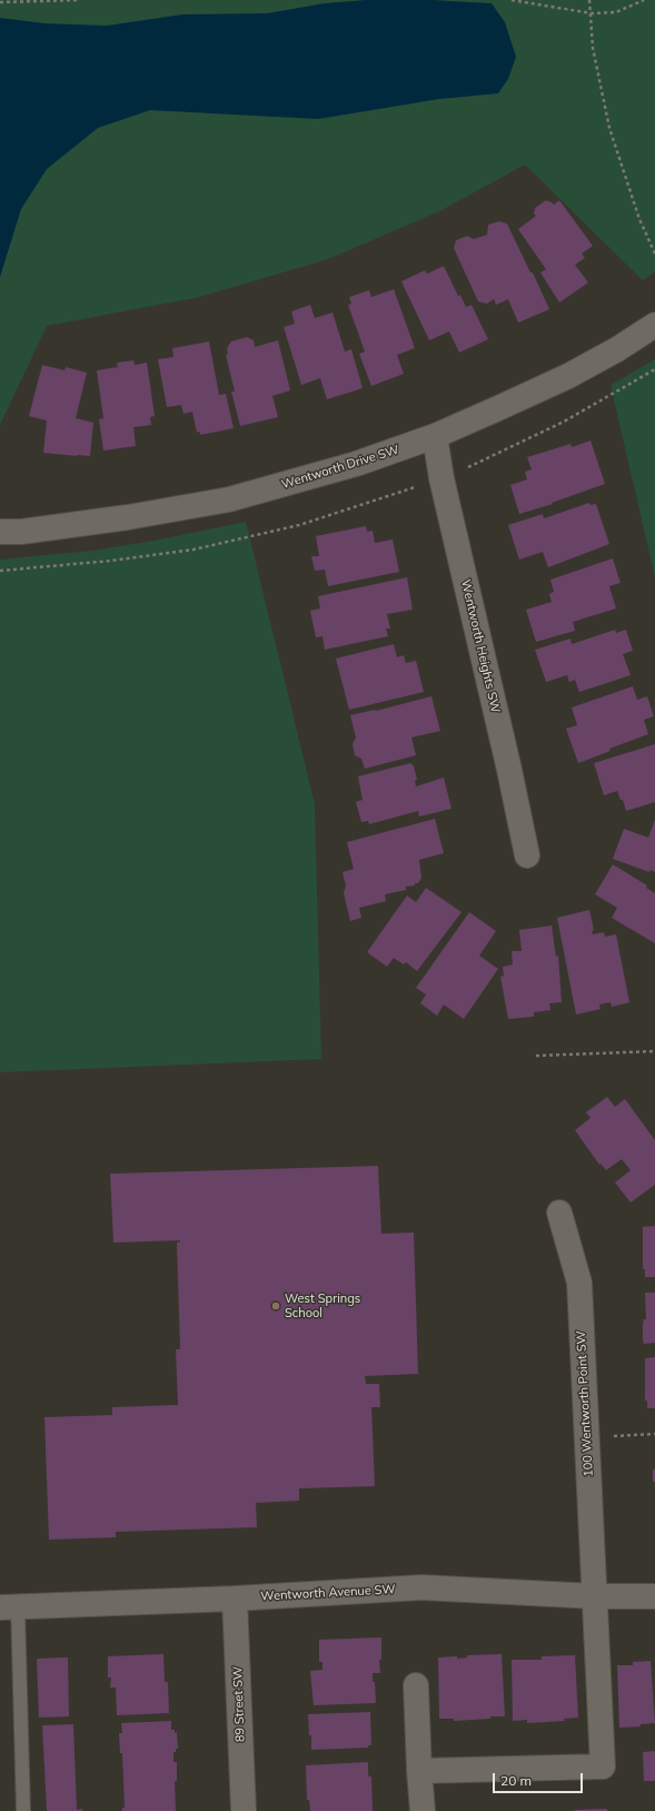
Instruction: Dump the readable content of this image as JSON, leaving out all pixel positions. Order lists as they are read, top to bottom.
{
  "streets": {
    "street": [
      "Wentworth Drive SW",
      "Wentworth Heights SW",
      "100 Wentworth Point SW",
      "Wentworth Avenue SW",
      "89 Street SW"
    ]
  },
  "crossings": [
    ["Wentworth Drive SW", "Wentworth Heights SW"],
    ["100 Wentworth Point SW", "Wentworth Avenue SW"],
    ["Wentworth Avenue SW", "89 Street SW"]
  ],
  "places": ["West Springs School"],
  "scale_bar": "20 m"
}
